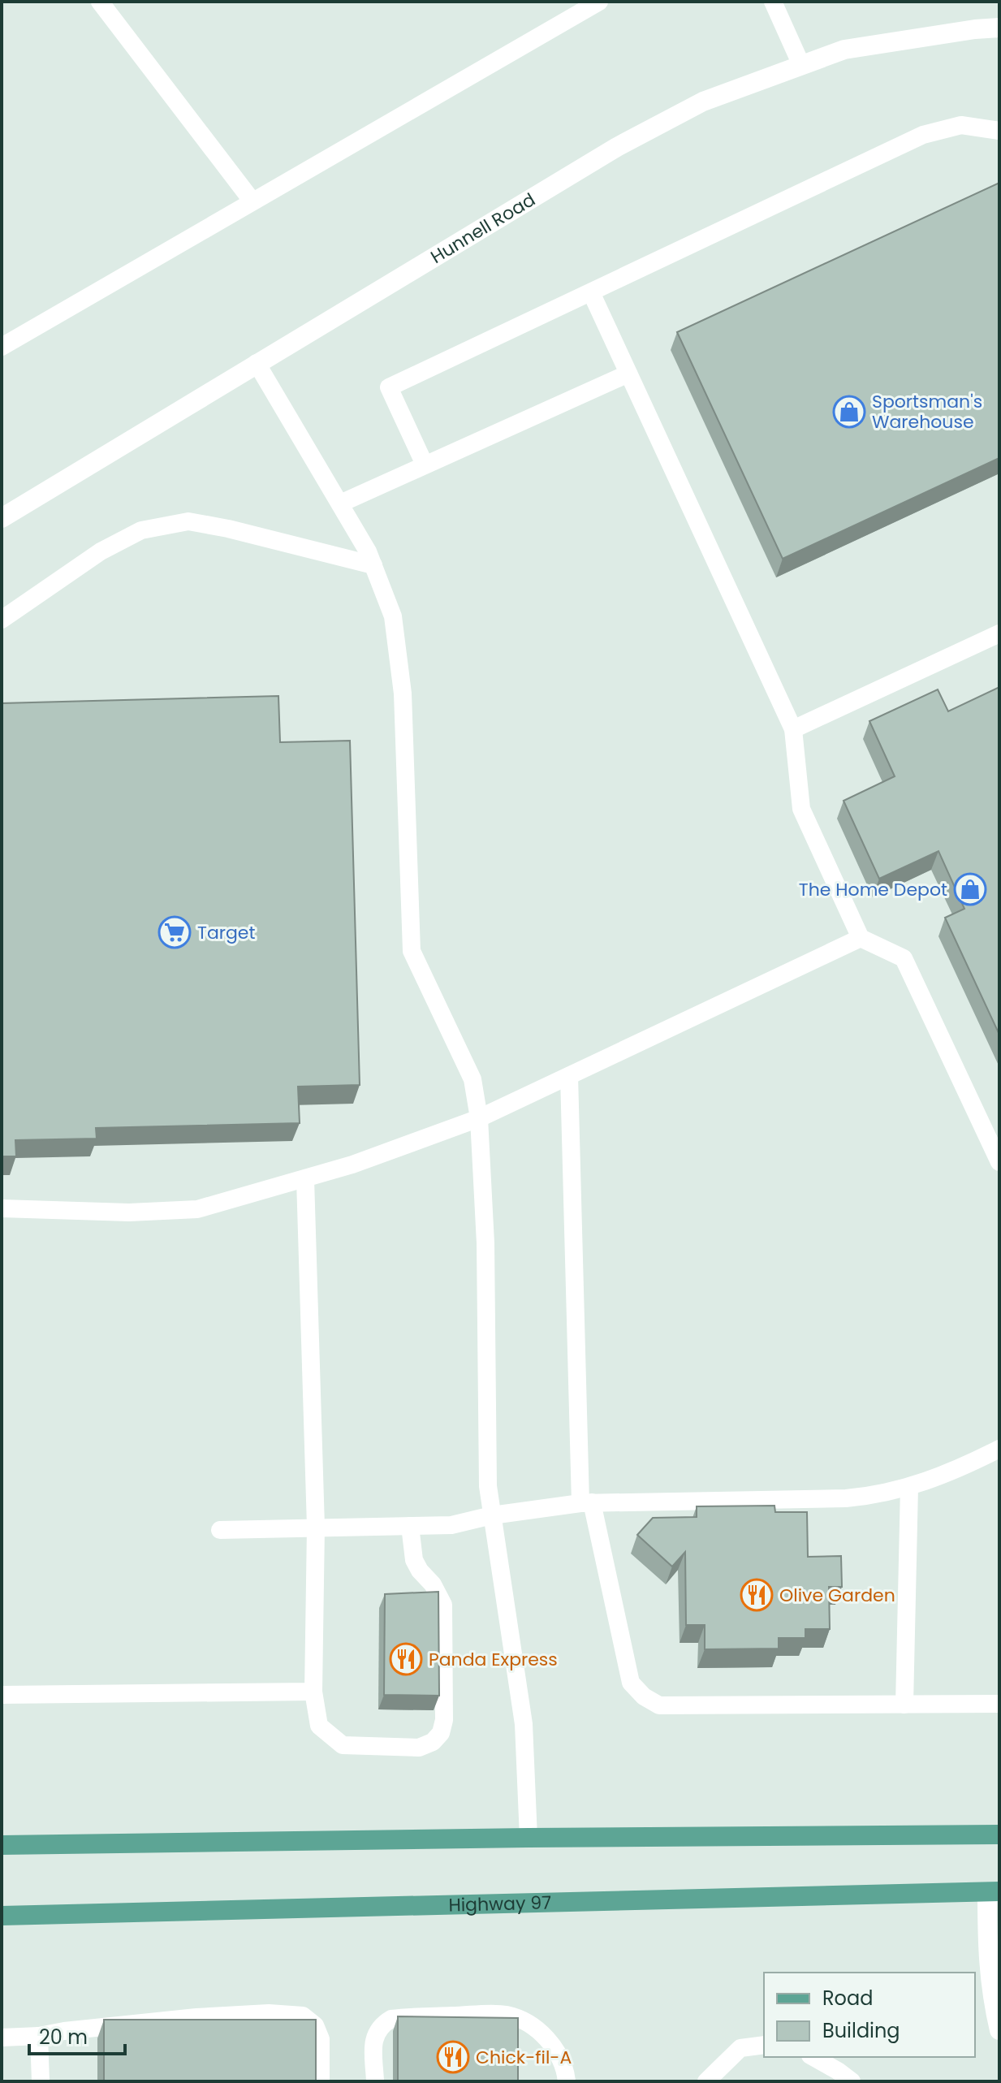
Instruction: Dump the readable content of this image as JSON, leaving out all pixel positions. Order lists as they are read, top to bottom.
{
  "streets": {
    "main road": ["Highway 97"],
    "street": ["Hunnell Road"]
  },
  "places": {
    "shop": ["Sportsman's Warehouse", "The Home Depot"],
    "supermarket": ["Target"],
    "restaurant": ["Olive Garden", "Panda Express", "Chick-fil-A"]
  },
  "legend": ["Road", "Building"],
  "scale_bar": "20 m"
}
